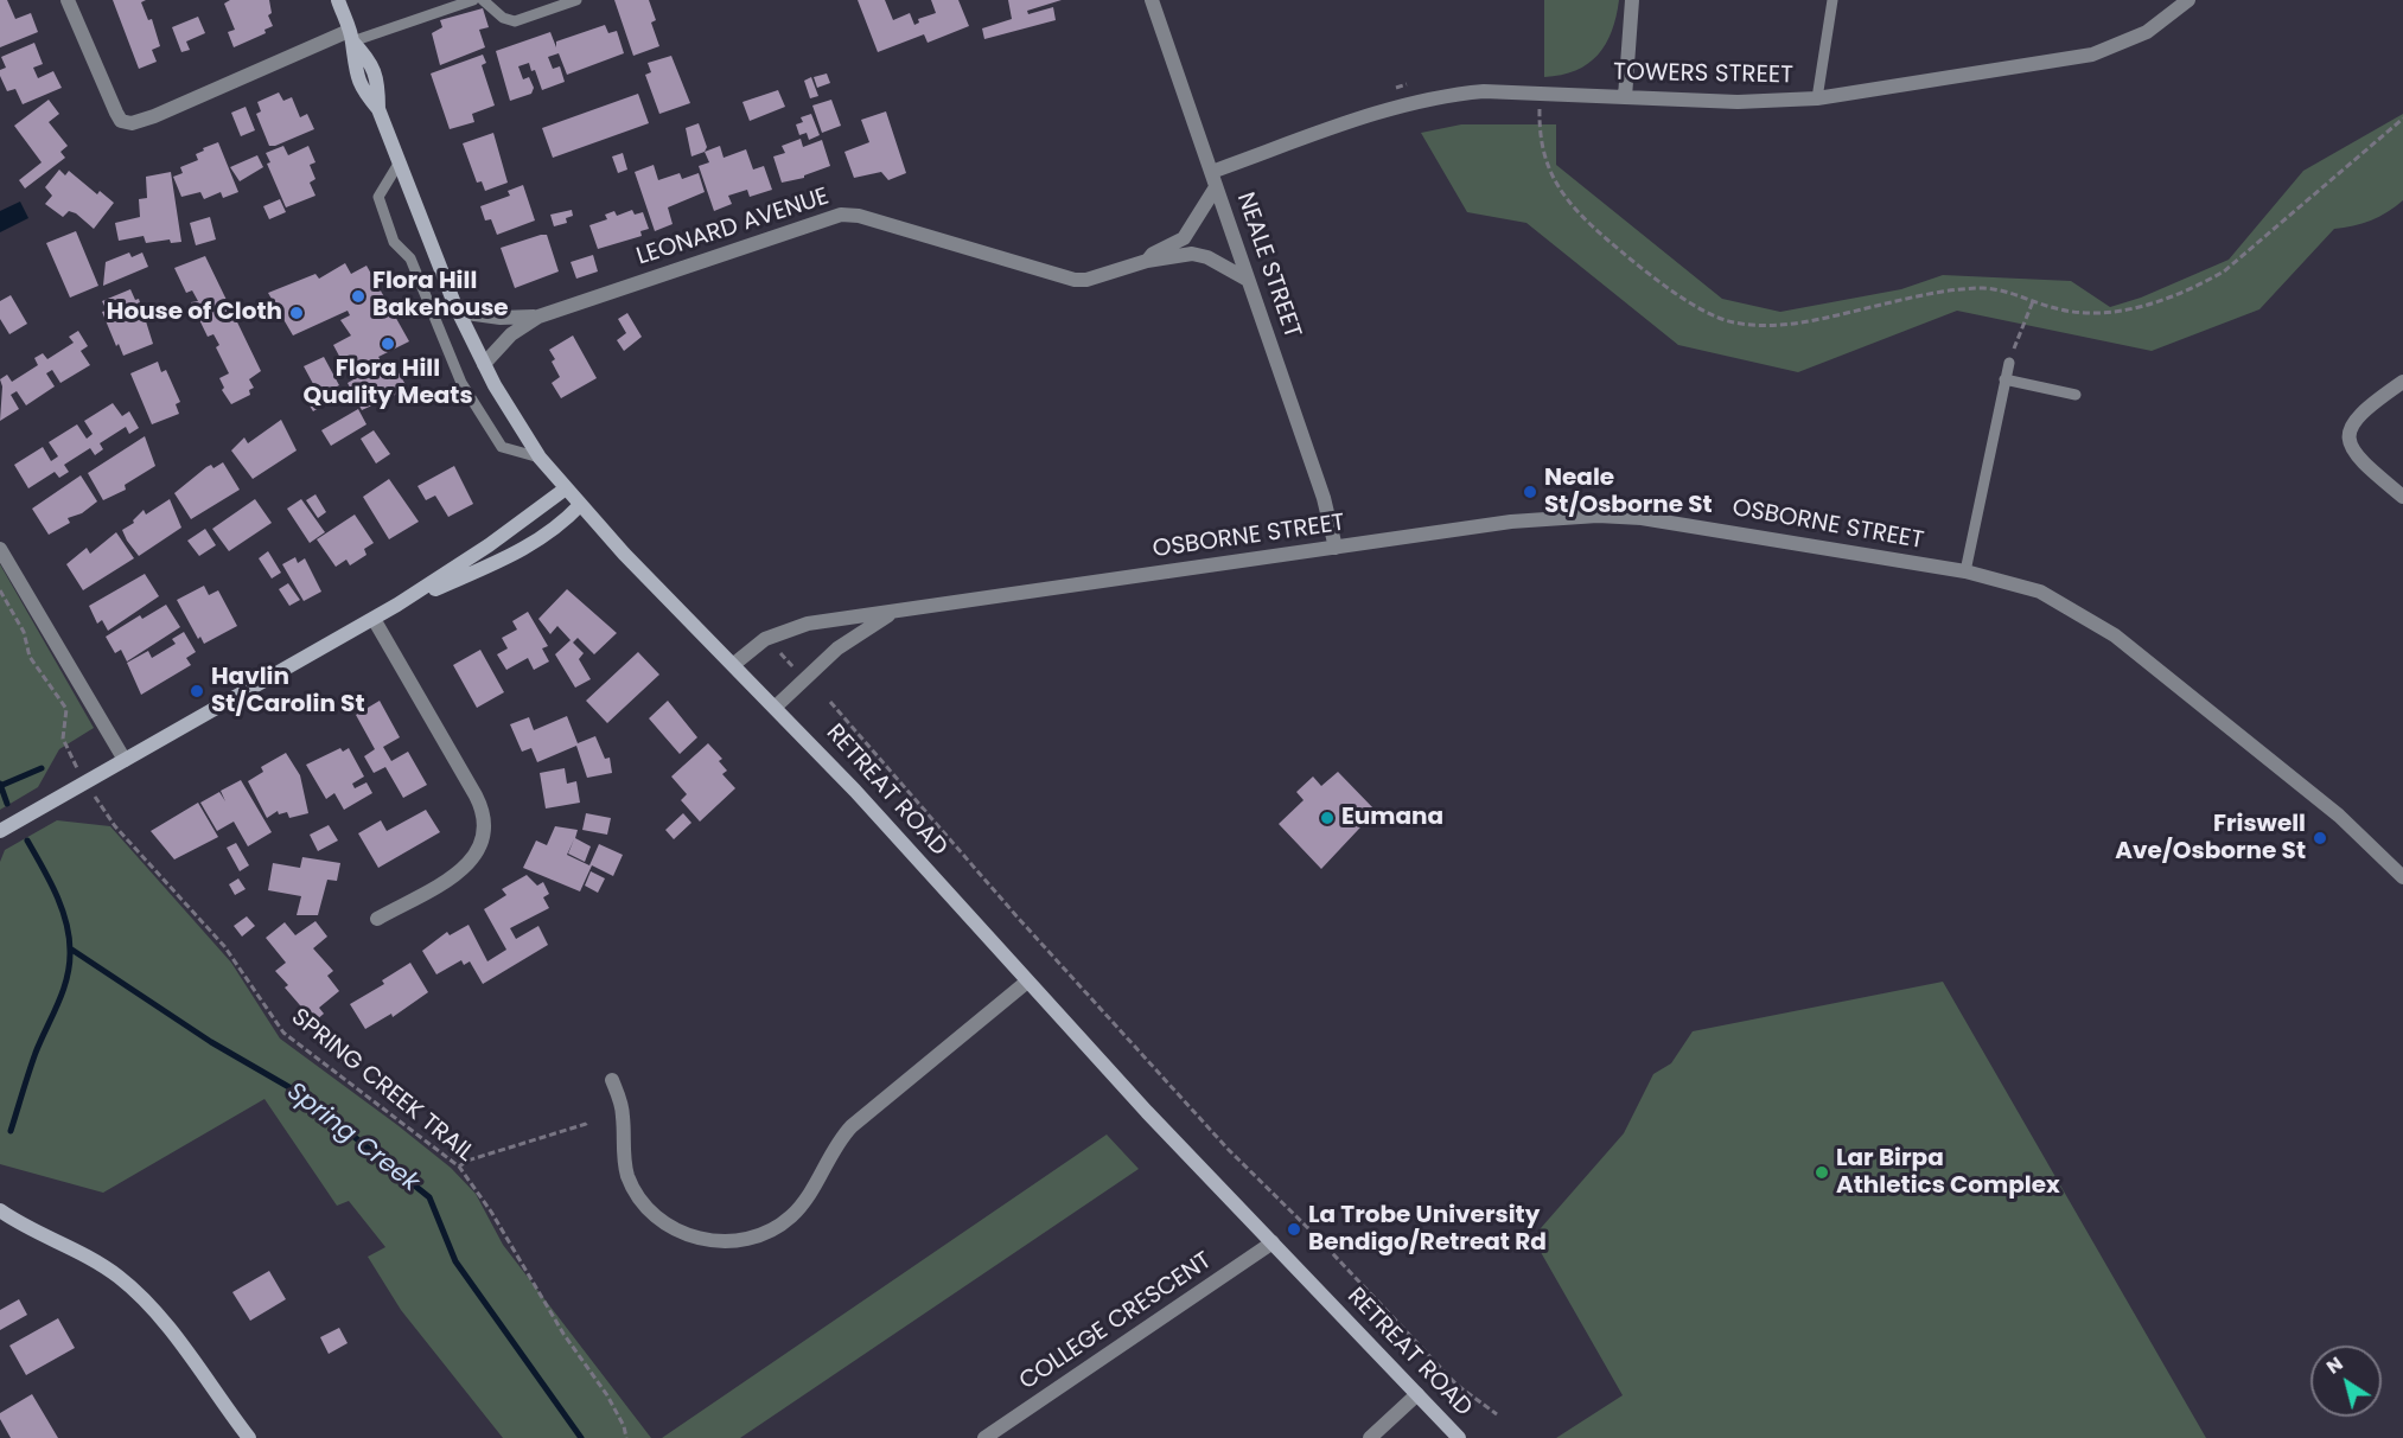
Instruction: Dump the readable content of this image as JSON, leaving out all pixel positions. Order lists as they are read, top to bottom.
{
  "streets": {
    "street": [
      "TOWERS STREET",
      "LEONARD AVENUE",
      "NEALE STREET",
      "OSBORNE STREET",
      "RETREAT ROAD",
      "COLLEGE CRESCENT"
    ],
    "path": ["SPRING CREEK TRAIL"]
  },
  "crossings": [
    ["TOWERS STREET", "NEALE STREET"],
    ["LEONARD AVENUE", "NEALE STREET"],
    ["LEONARD AVENUE", "RETREAT ROAD"],
    ["NEALE STREET", "OSBORNE STREET"],
    ["OSBORNE STREET", "RETREAT ROAD"],
    ["RETREAT ROAD", "COLLEGE CRESCENT"]
  ],
  "water": ["Spring Creek"],
  "places": [
    "Flora Hill Bakehouse",
    "House of Cloth",
    "Flora Hill Quality Meats",
    "Neale St/Osborne St",
    "Havlin St/Carolin St",
    "Eumana",
    "Friswell Ave/Osborne St",
    "Lar Birpa Athletics Complex",
    "La Trobe University Bendigo/Retreat Rd"
  ],
  "north": "top left"
}
